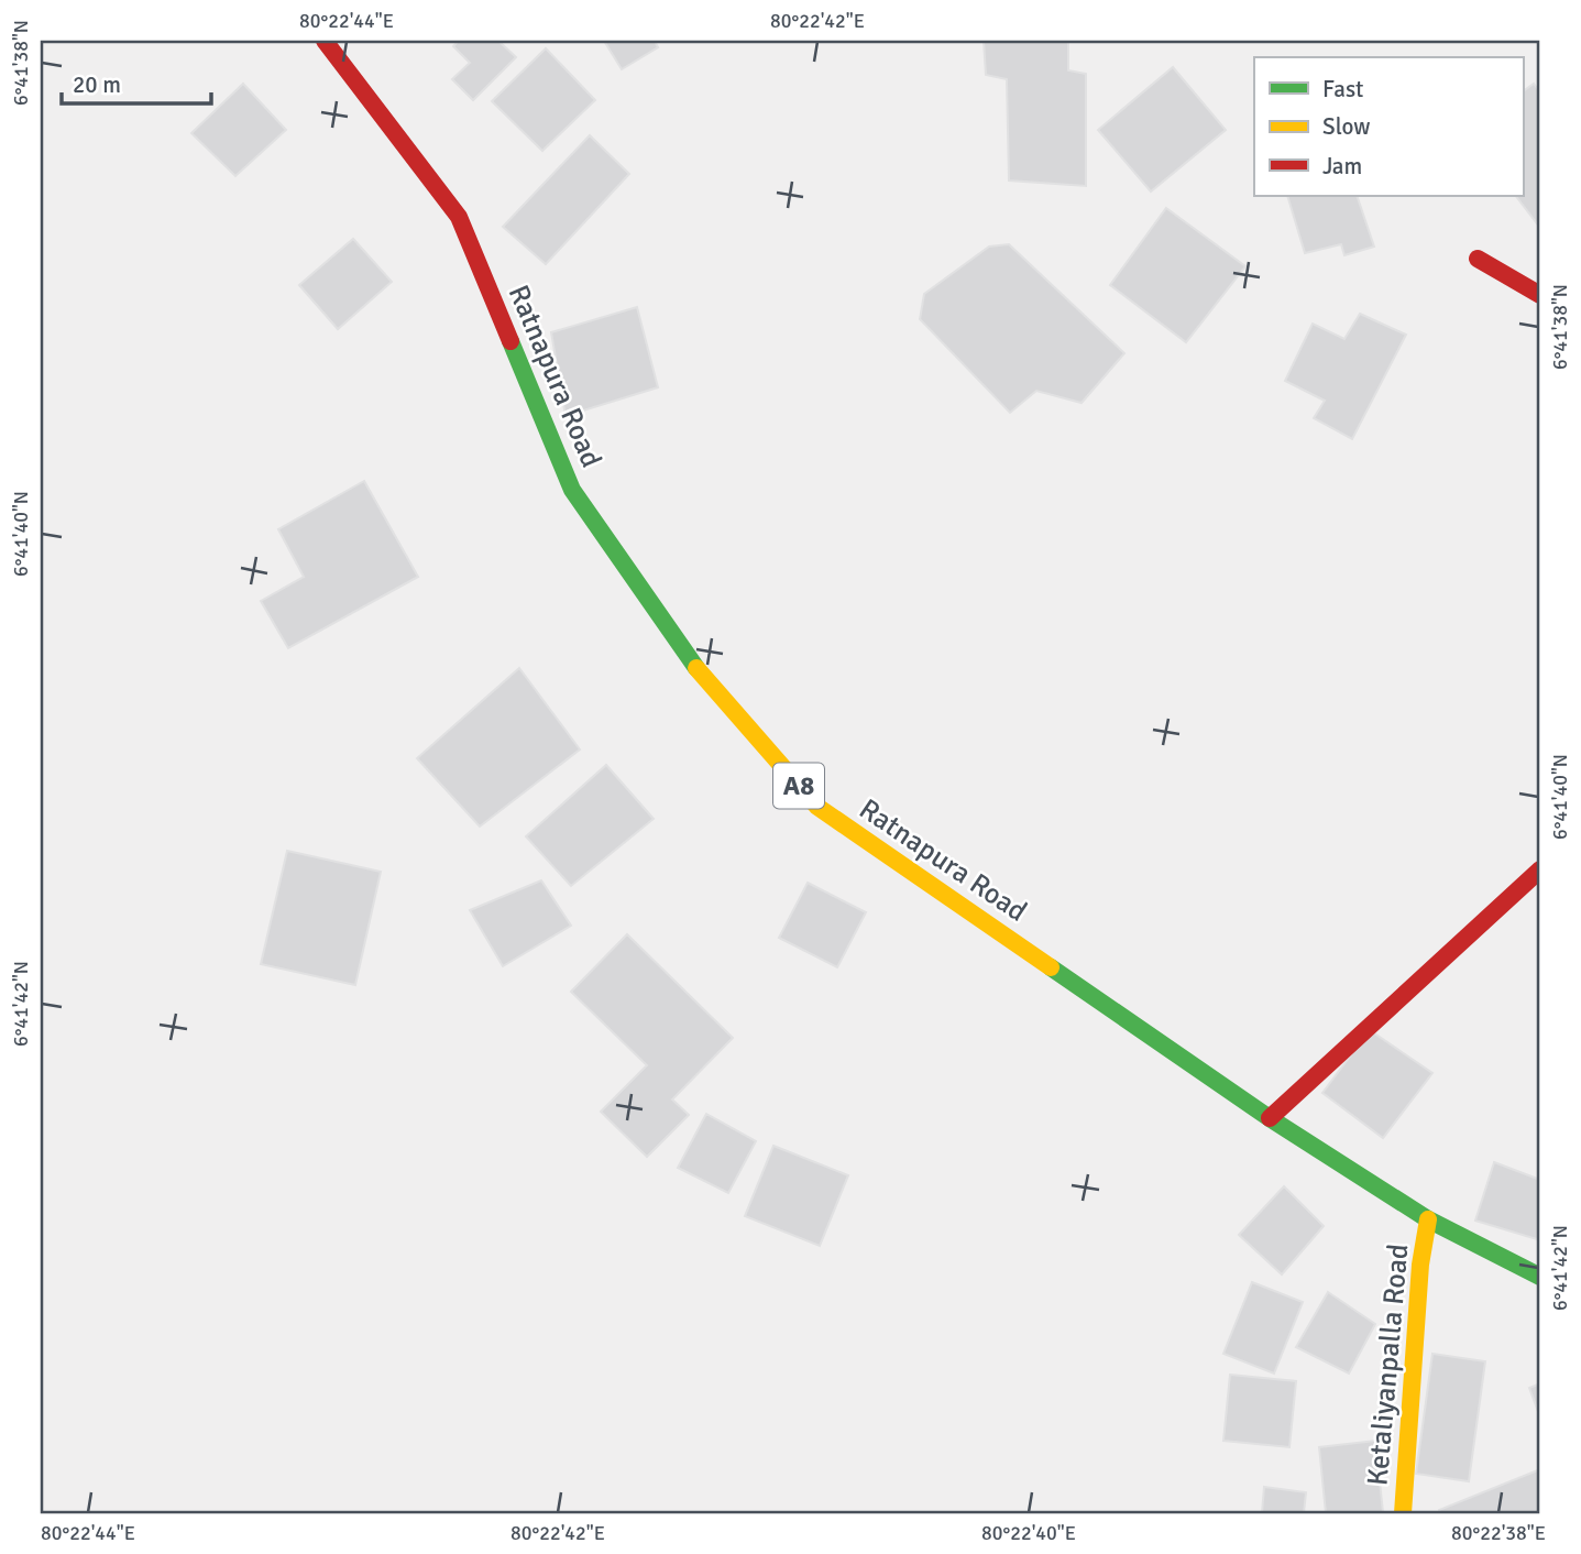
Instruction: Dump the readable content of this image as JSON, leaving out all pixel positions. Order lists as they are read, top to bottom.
{
  "streets": {
    "main road": ["Ratnapura Road", "A8", "Ketaliyanpalla Road"]
  },
  "crossings": [
    ["Ratnapura Road", "Ketaliyanpalla Road"]
  ],
  "legend": ["Fast", "Slow", "Jam"],
  "scale_bar": "20 m",
  "coordinates": [
    "80°22'44\"E",
    "80°22'42\"E",
    "6°41'38\"N",
    "6°41'40\"N",
    "6°41'42\"N",
    "80°22'40\"E",
    "80°22'38\"E"
  ]
}
